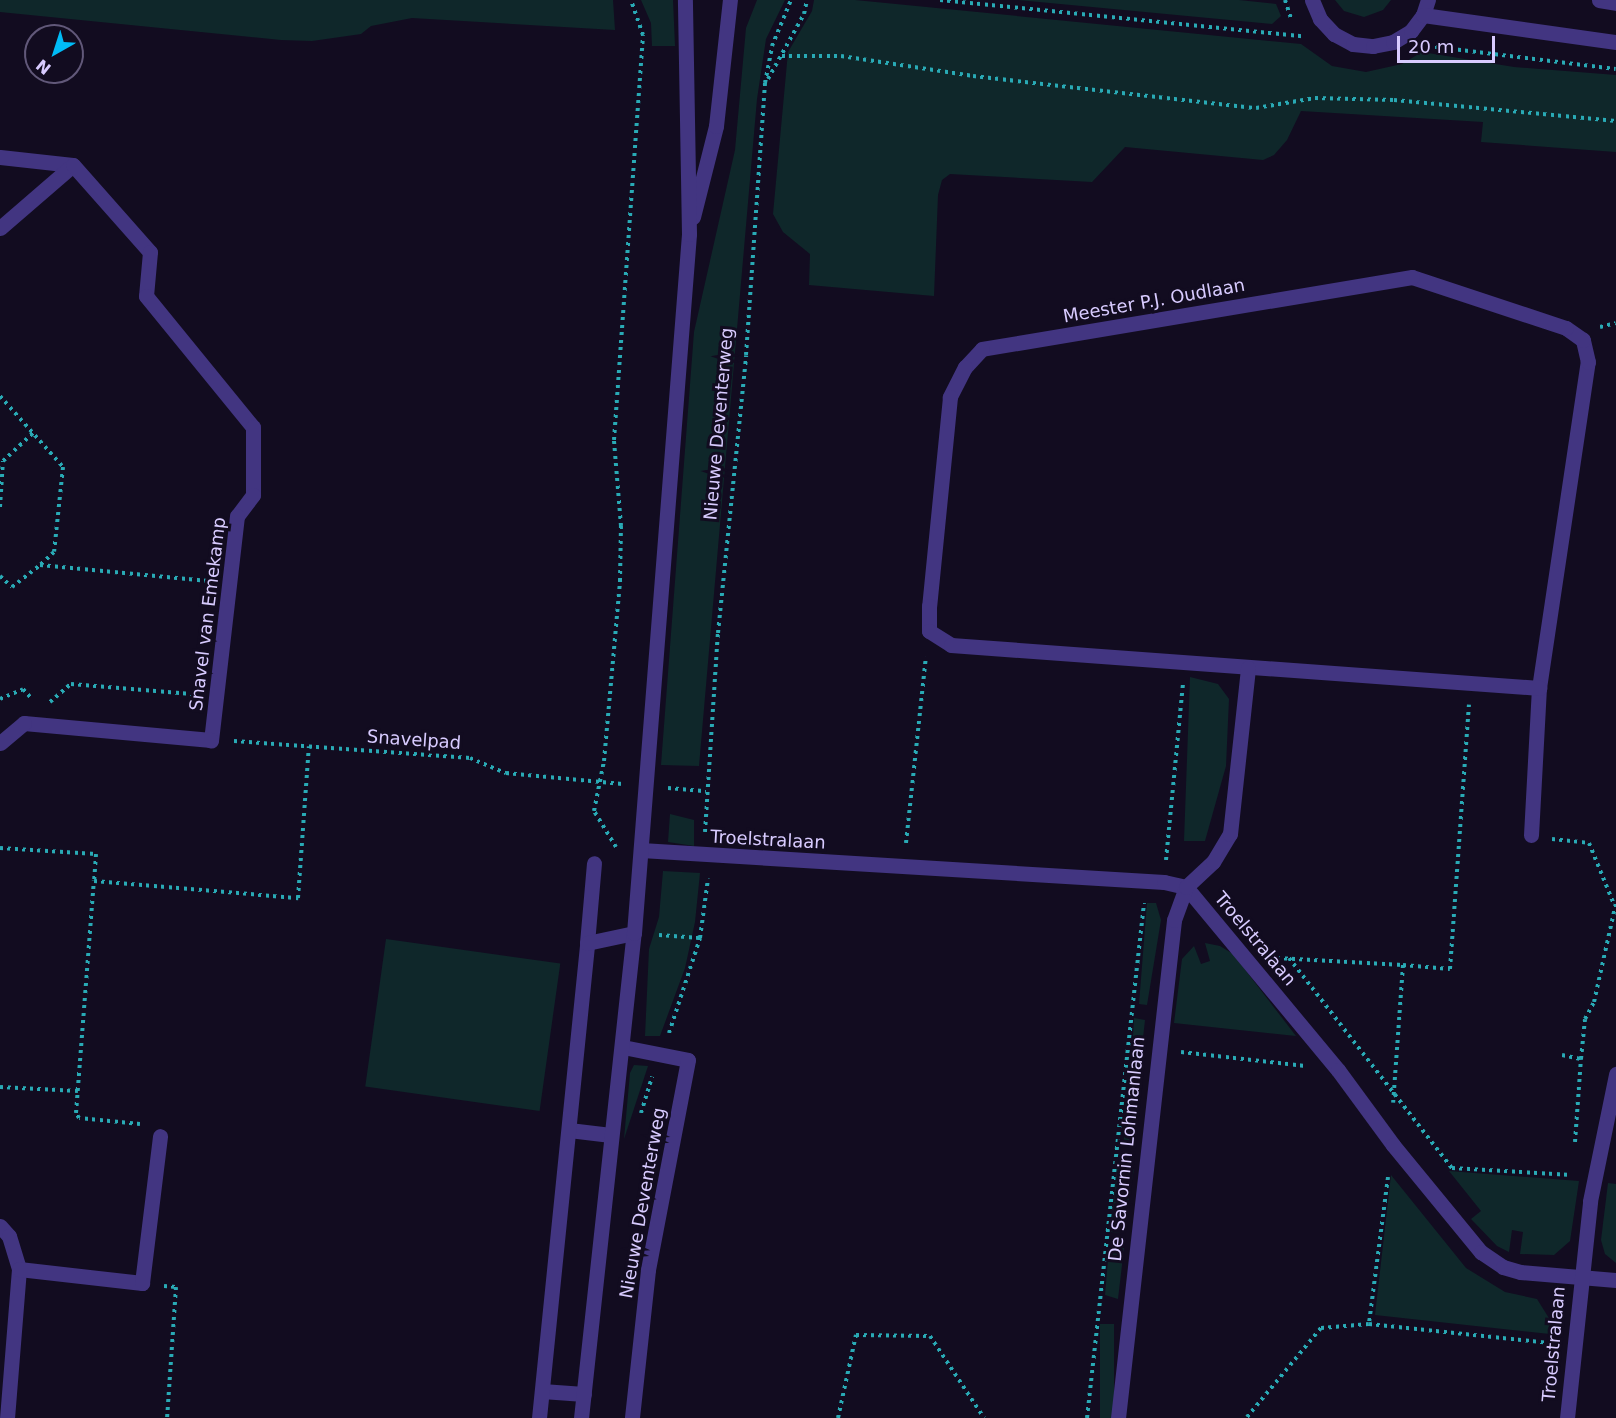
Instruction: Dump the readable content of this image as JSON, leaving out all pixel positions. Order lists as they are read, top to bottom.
{
  "streets": {
    "street": [
      "Meester P.J. Oudlaan",
      "Nieuwe Deventerweg",
      "Snavel van Emekamp",
      "Troelstralaan",
      "De Savornin Lohmanlaan"
    ],
    "path": ["Snavelpad"]
  },
  "crossings": [
    ["Nieuwe Deventerweg", "Snavelpad"],
    ["Nieuwe Deventerweg", "Troelstralaan"],
    ["Snavel van Emekamp", "Snavelpad"],
    ["Troelstralaan", "De Savornin Lohmanlaan"]
  ],
  "scale_bar": "20 m",
  "north": "bottom left"
}
